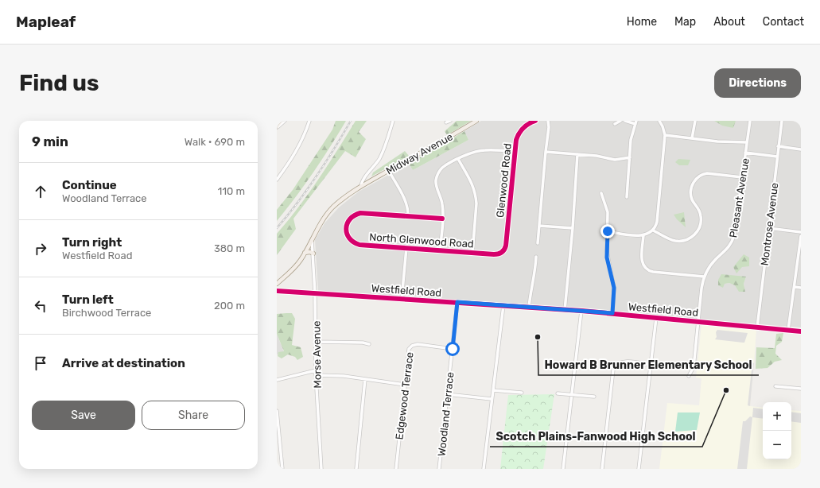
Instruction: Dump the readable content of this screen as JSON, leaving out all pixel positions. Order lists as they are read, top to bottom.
{
  "streets": {
    "main road": ["Midway Avenue"],
    "street": [
      "Glenwood Road",
      "Pleasant Avenue",
      "Montrose Avenue",
      "North Glenwood Road",
      "Westfield Road",
      "Morse Avenue",
      "Edgewood Terrace",
      "Woodland Terrace"
    ]
  },
  "crossings": [
    ["Midway Avenue", "Morse Avenue"],
    ["Glenwood Road", "North Glenwood Road"],
    ["Pleasant Avenue", "Westfield Road"],
    ["Montrose Avenue", "Westfield Road"],
    ["Westfield Road", "Morse Avenue"],
    ["Westfield Road", "Woodland Terrace"],
    ["Edgewood Terrace", "Woodland Terrace"]
  ],
  "places": ["Howard B Brunner Elementary School", "Scotch Plains-Fanwood High School"],
  "page": {
    "header": "Mapleaf",
    "nav": [
      "Home",
      "Map",
      "About",
      "Contact"
    ],
    "buttons": [
      "Directions",
      ["Save", "Share"]
    ],
    "title": "Find us",
    "heading": ["9 min", "Walk · 690 m"],
    "list": [
      ["Continue", "Woodland Terrace", "110 m"],
      ["Turn right", "Westfield Road", "380 m"],
      ["Turn left", "Birchwood Terrace", "200 m"],
      "Arrive at destination"
    ],
    "map_buttons": ["+", "−"]
  }
}
